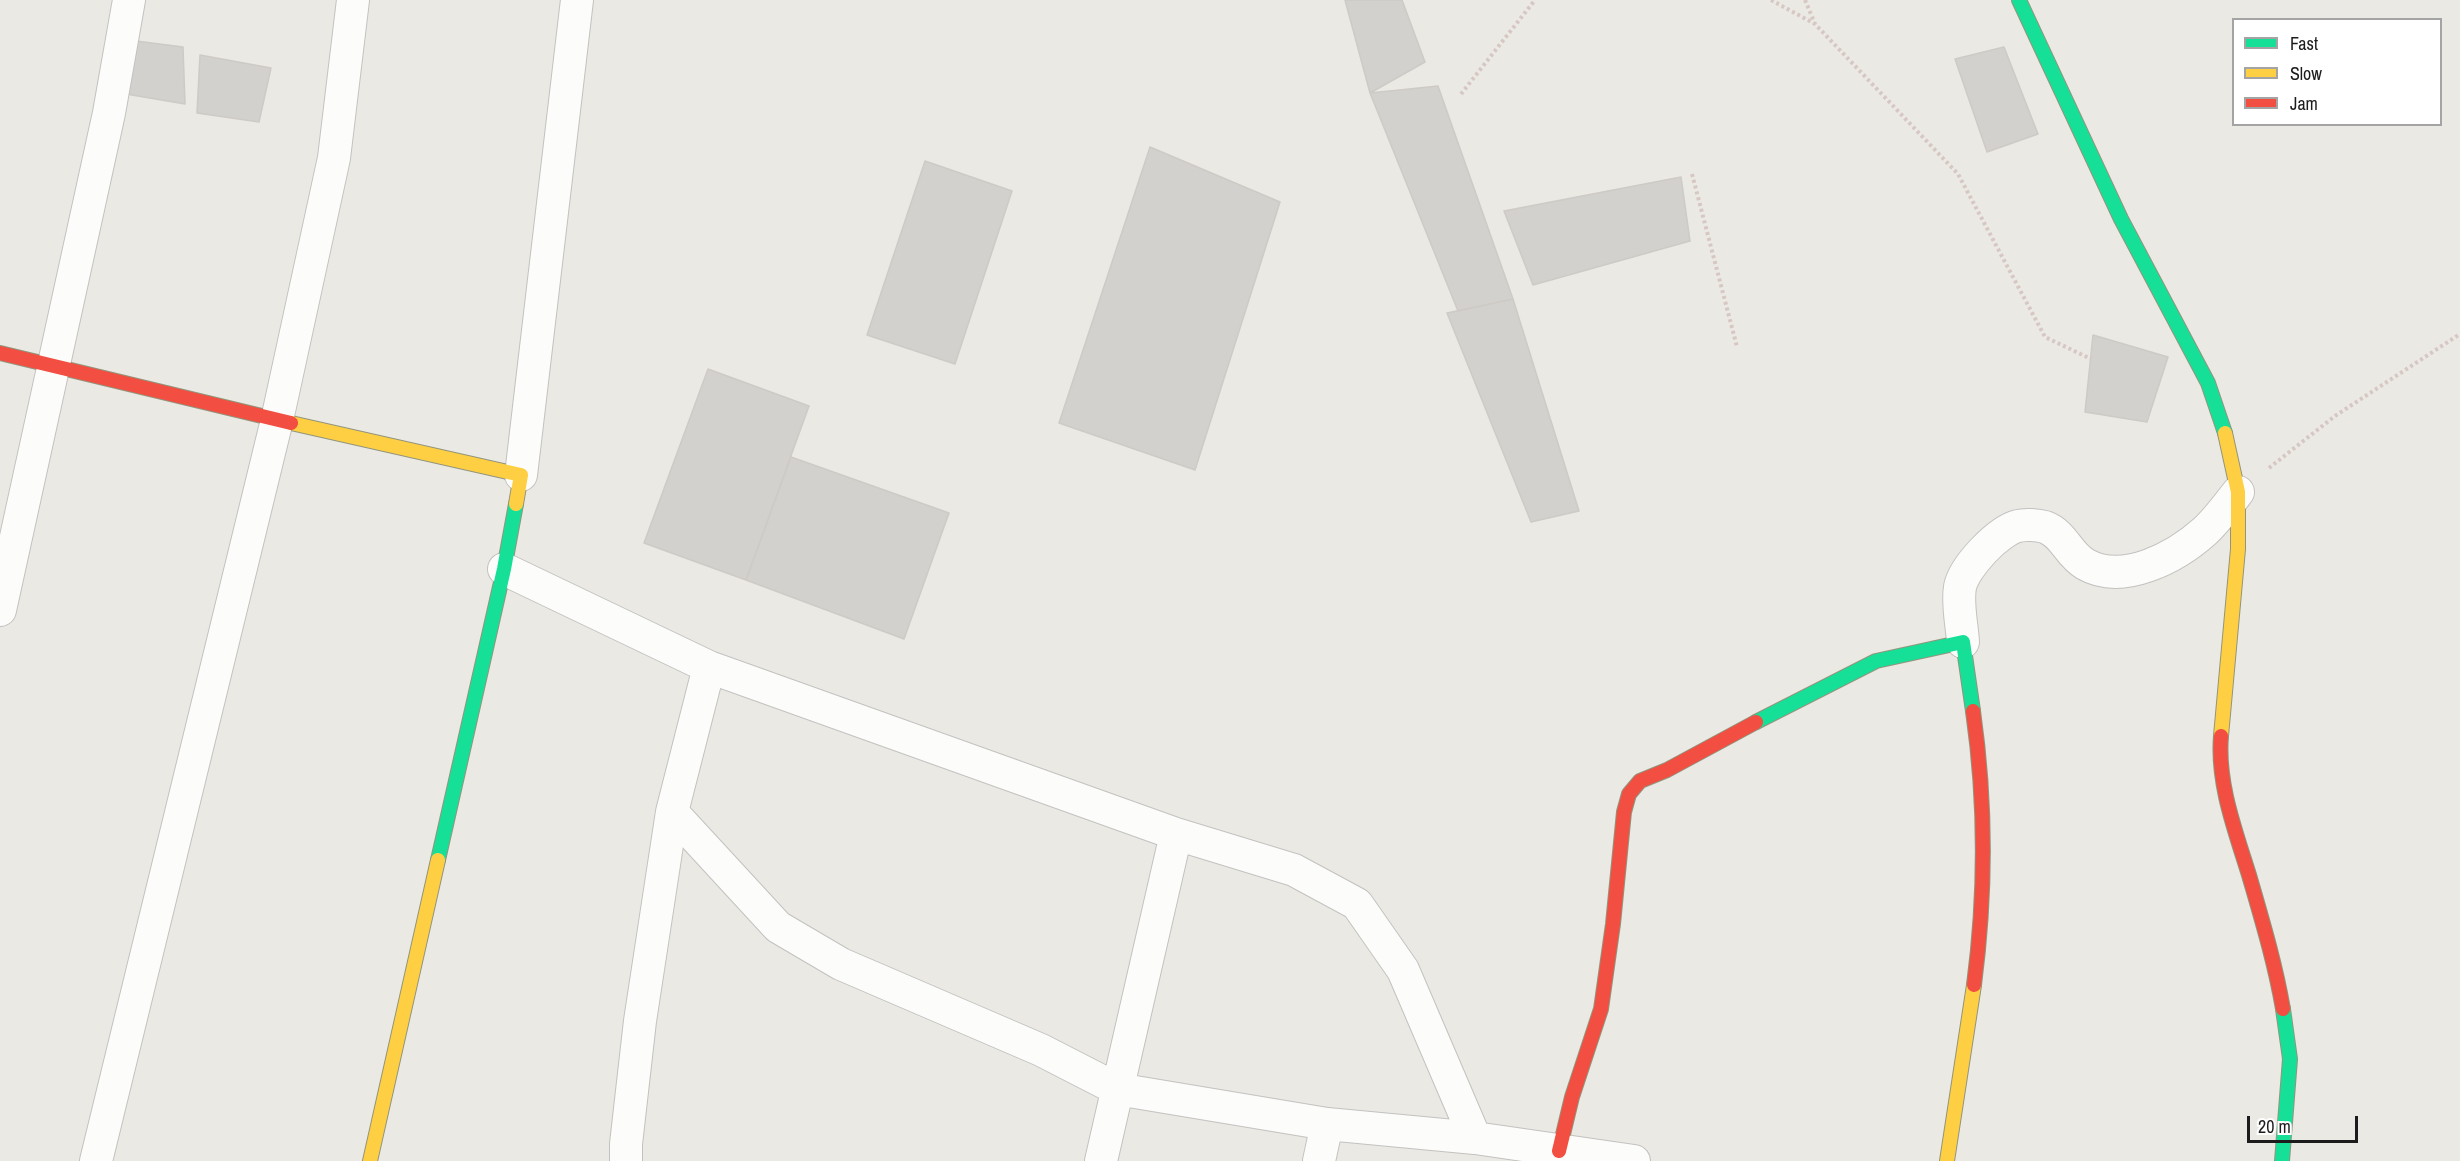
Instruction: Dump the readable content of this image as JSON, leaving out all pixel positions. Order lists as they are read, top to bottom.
{
  "legend": ["Fast", "Slow", "Jam"],
  "scale_bar": "20 m"
}
